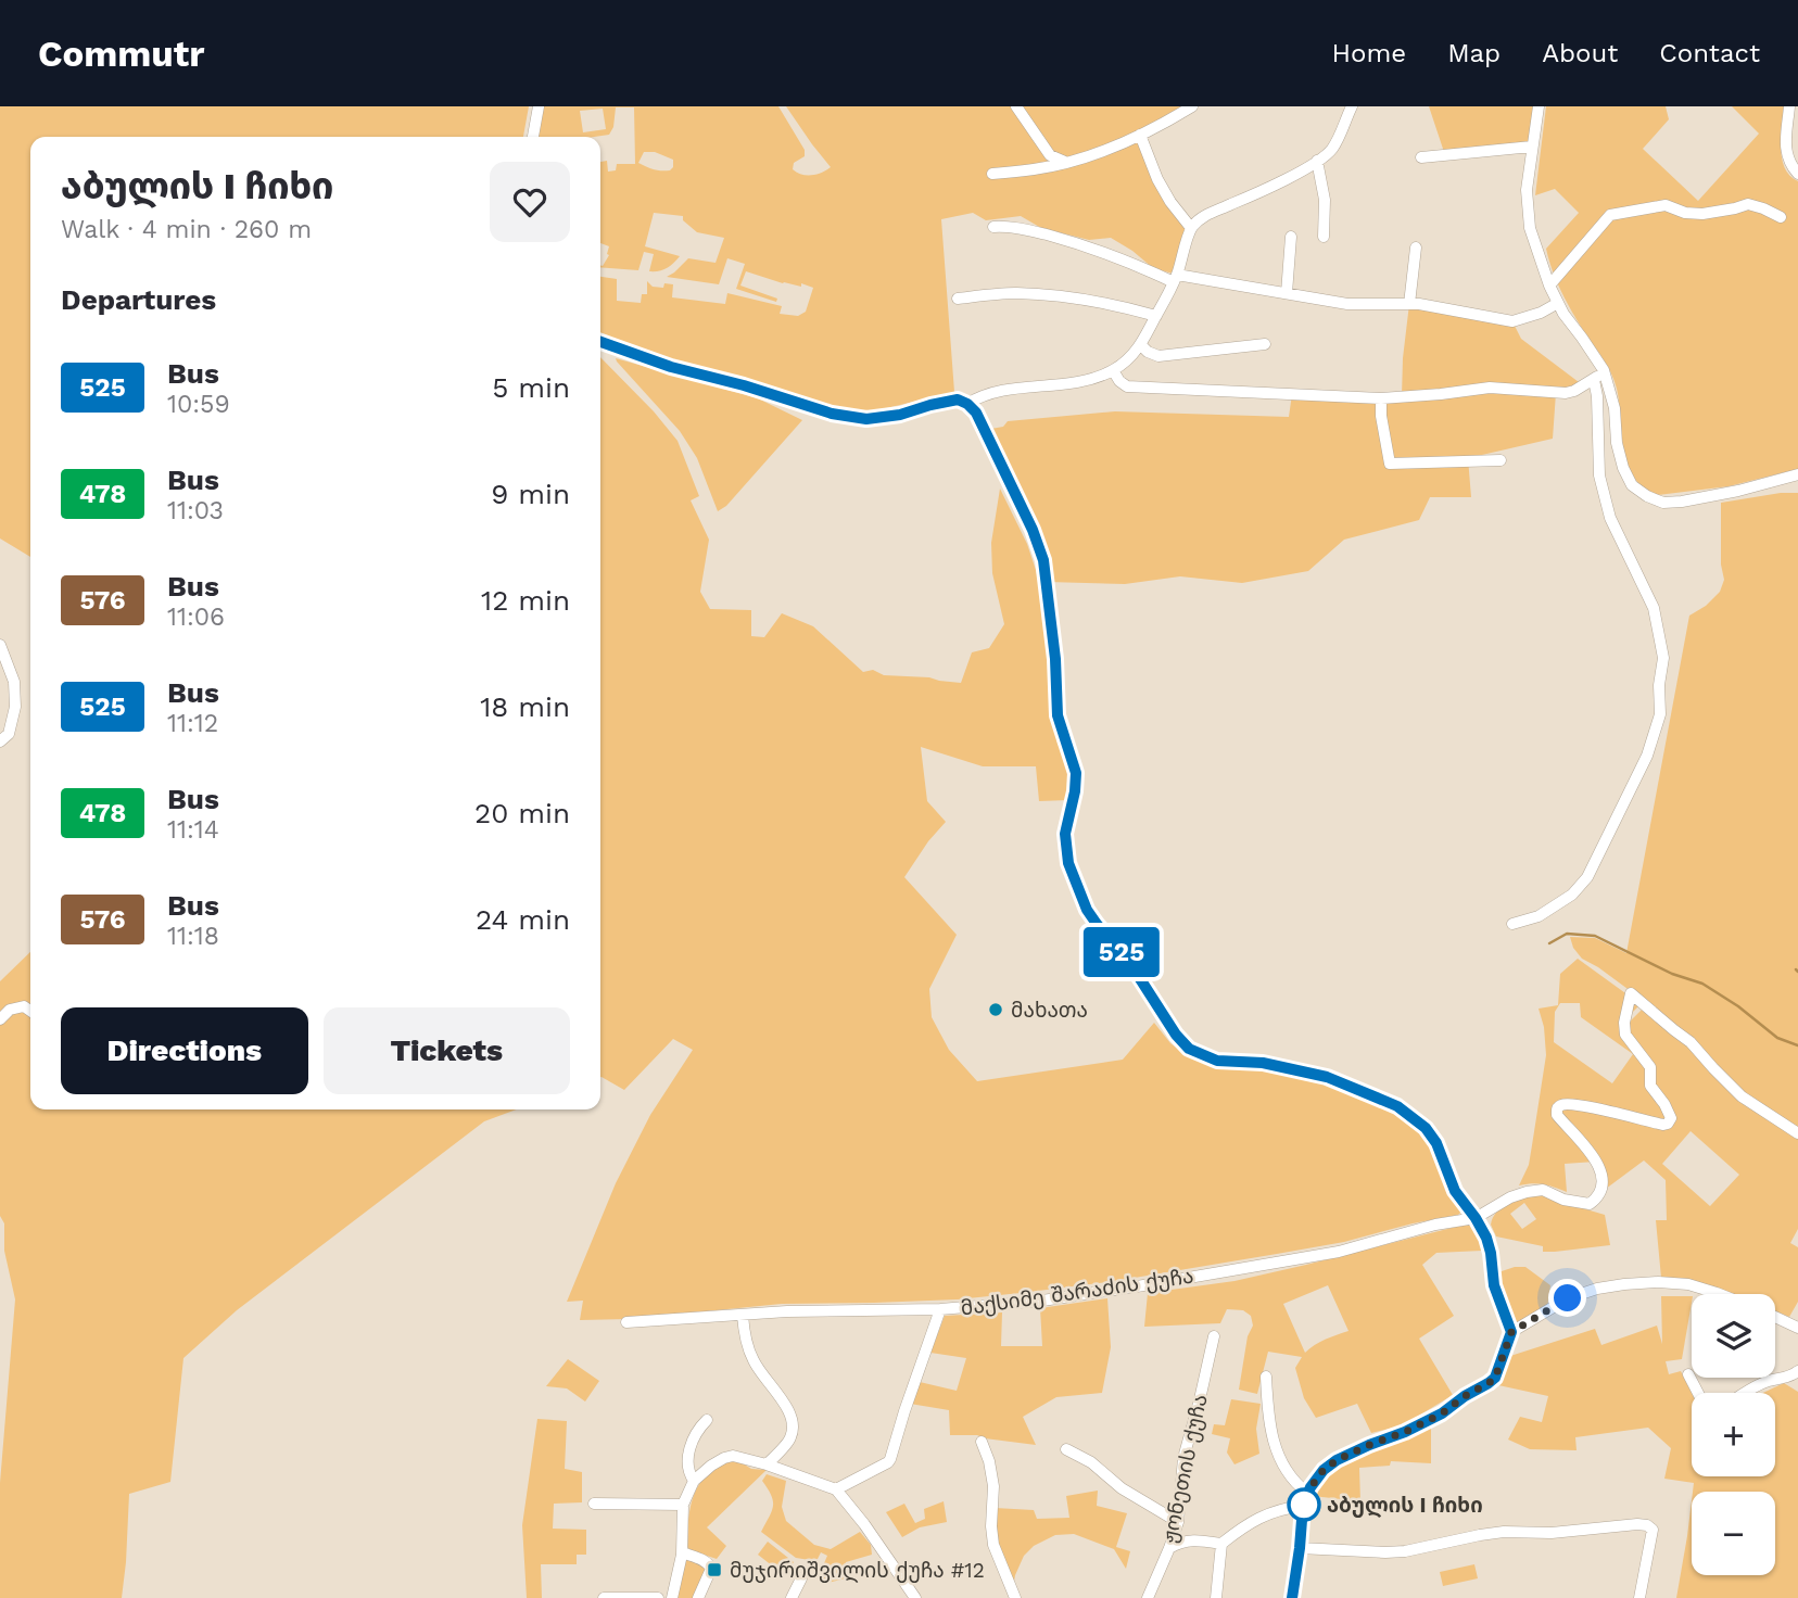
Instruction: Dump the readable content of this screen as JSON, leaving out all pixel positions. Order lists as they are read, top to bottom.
{
  "streets": {
    "street": ["მაქსიმე შარაძის ქუჩა", "ჟონეთის ქუჩა"]
  },
  "places": {
    "other": ["მახათა", "აბულის I ჩიხი"],
    "transit": ["მუჯირიშვილის ქუჩა #12"]
  },
  "lines": ["bus line 525"],
  "page": {
    "header": "Commutr",
    "nav": [
      "Home",
      "Map",
      "About",
      "Contact"
    ],
    "on_map": "525",
    "heading": [
      ["აბულის I ჩიხი", "Walk · 4 min · 260 m"],
      "Departures"
    ],
    "list": [
      {
        "mark": "525",
        "name": "Bus",
        "note": "10:59",
        "value": "5 min"
      },
      {
        "mark": "478",
        "name": "Bus",
        "note": "11:03",
        "value": "9 min"
      },
      {
        "mark": "576",
        "name": "Bus",
        "note": "11:06",
        "value": "12 min"
      },
      {
        "mark": "525",
        "name": "Bus",
        "note": "11:12",
        "value": "18 min"
      },
      {
        "mark": "478",
        "name": "Bus",
        "note": "11:14",
        "value": "20 min"
      },
      {
        "mark": "576",
        "name": "Bus",
        "note": "11:18",
        "value": "24 min"
      }
    ],
    "buttons": ["Directions", "Tickets"],
    "map_buttons": ["+", "−"]
  }
}
